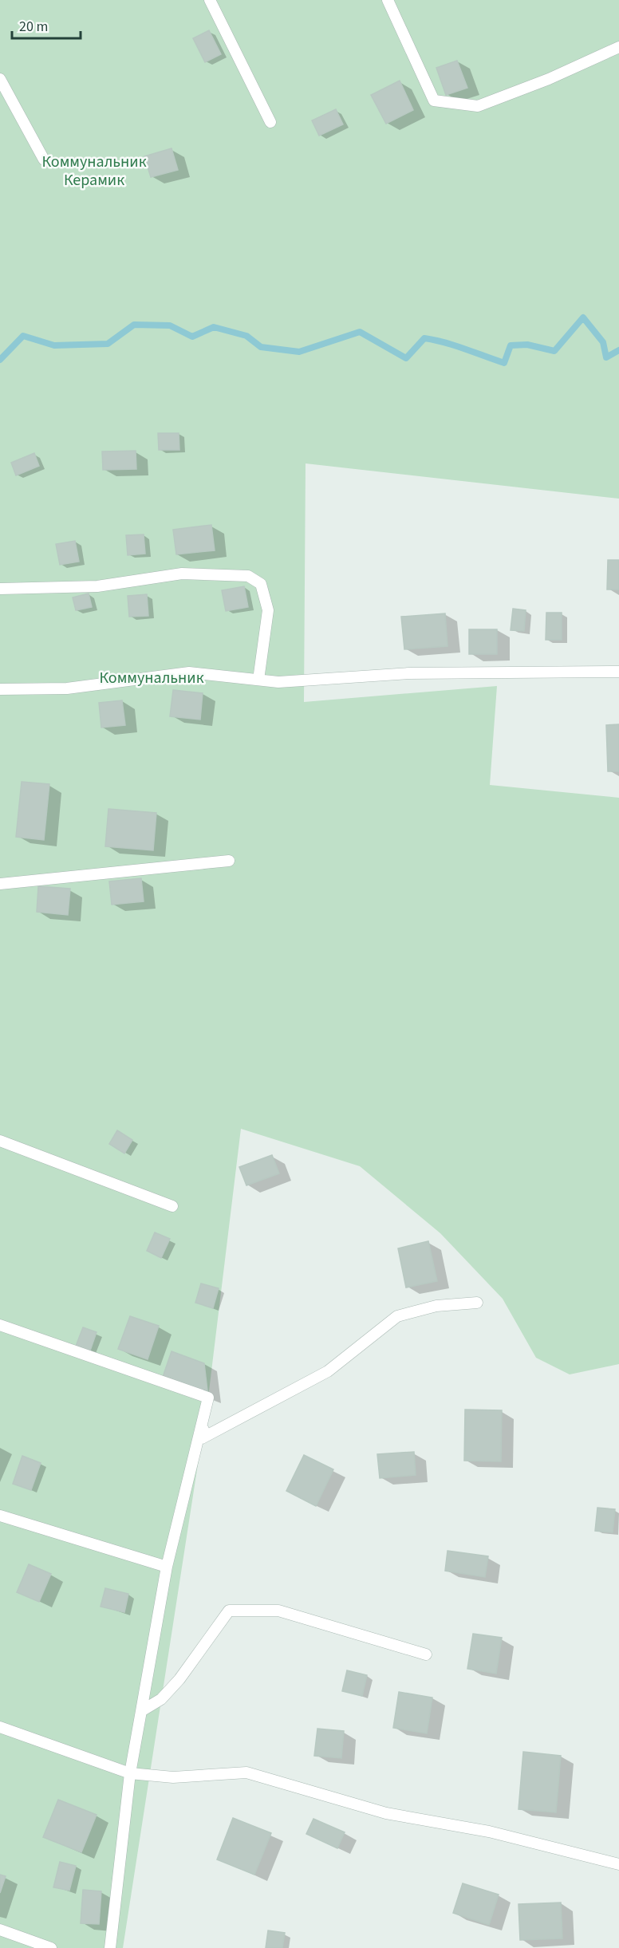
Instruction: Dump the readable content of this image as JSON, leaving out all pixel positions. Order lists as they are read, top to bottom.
{
  "parks": ["Коммунальник Керамик", "Коммунальник"],
  "scale_bar": "20 m"
}
